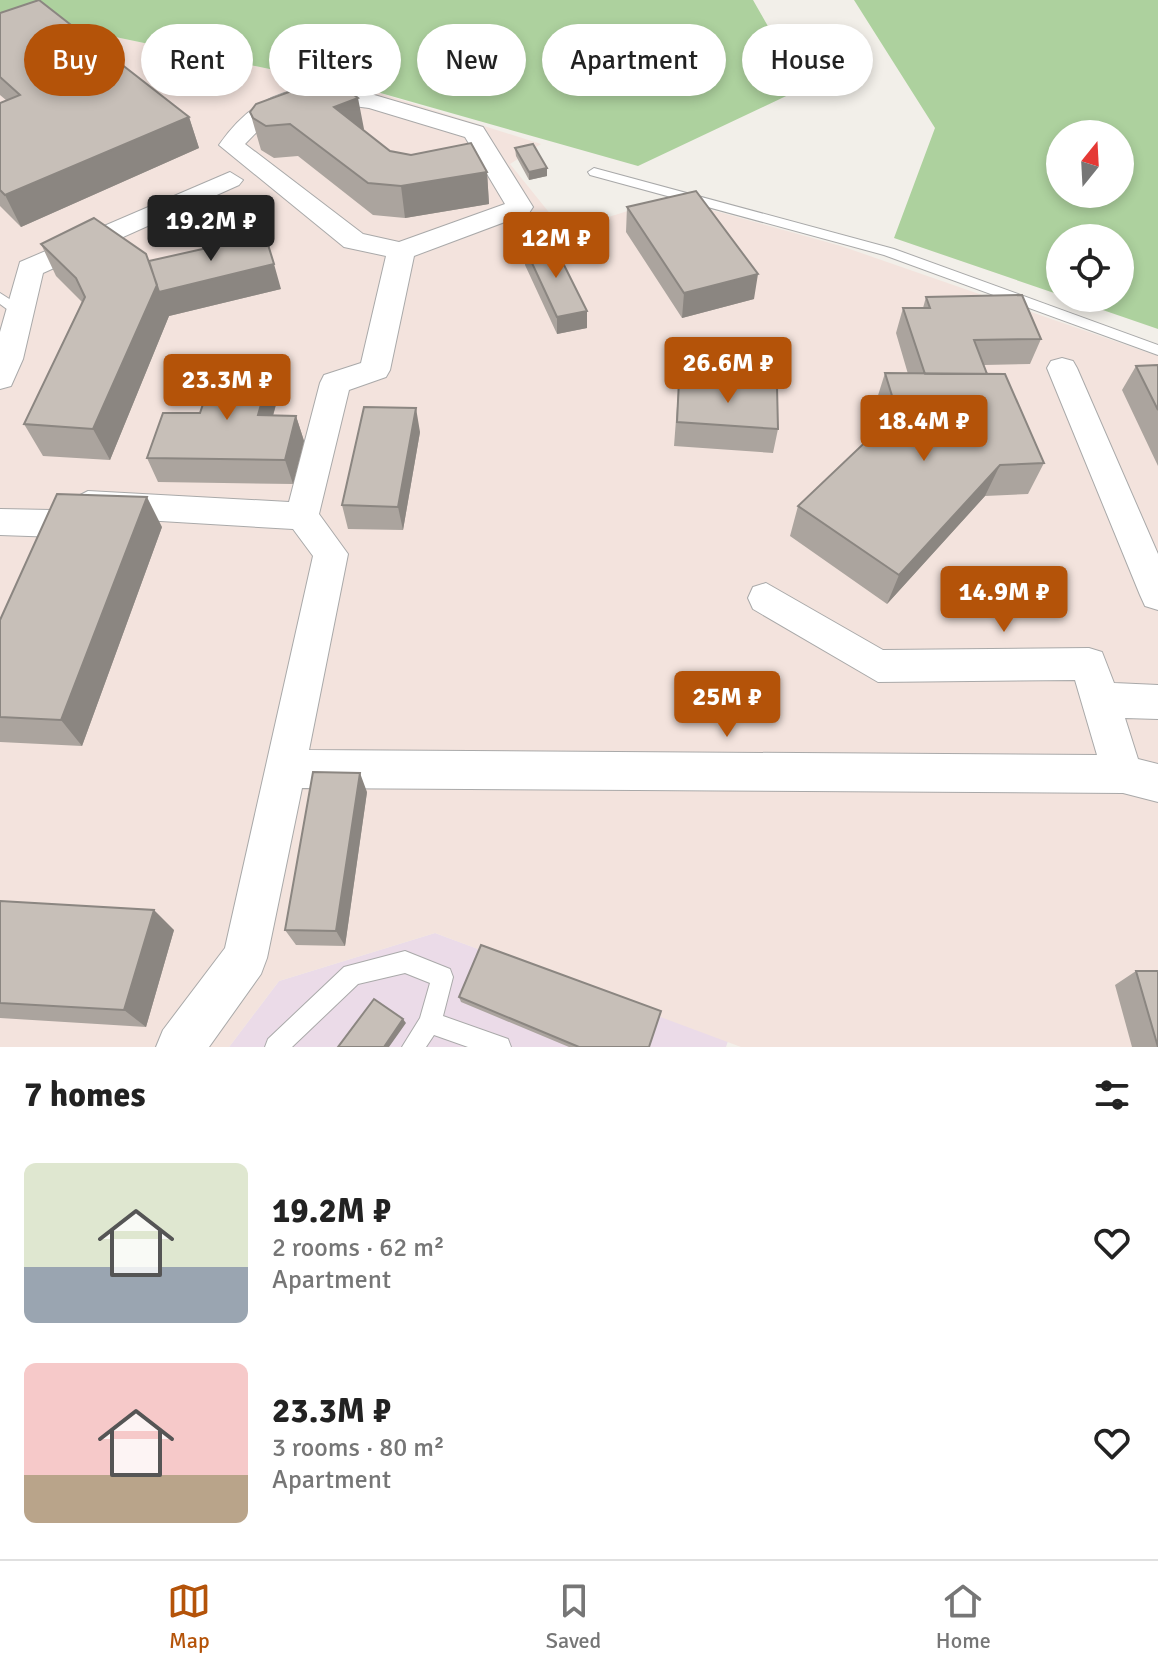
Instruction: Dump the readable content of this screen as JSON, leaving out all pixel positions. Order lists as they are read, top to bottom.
{
  "north": "top",
  "page": {
    "chip": [
      "Buy",
      "Rent",
      "Filters",
      "New",
      "Apartment",
      "House"
    ],
    "price": [
      "19.2M ₽",
      "12M ₽",
      "26.6M ₽",
      "23.3M ₽",
      "18.4M ₽",
      "14.9M ₽",
      "25M ₽"
    ],
    "heading": "7 homes",
    "list": [
      {
        "name": "19.2M ₽",
        "note": "2 rooms · 62 m² · Apartment"
      },
      {
        "name": "23.3M ₽",
        "note": "3 rooms · 80 m² · Apartment"
      }
    ],
    "tabs": ["Map", "Saved", "Home"]
  }
}
